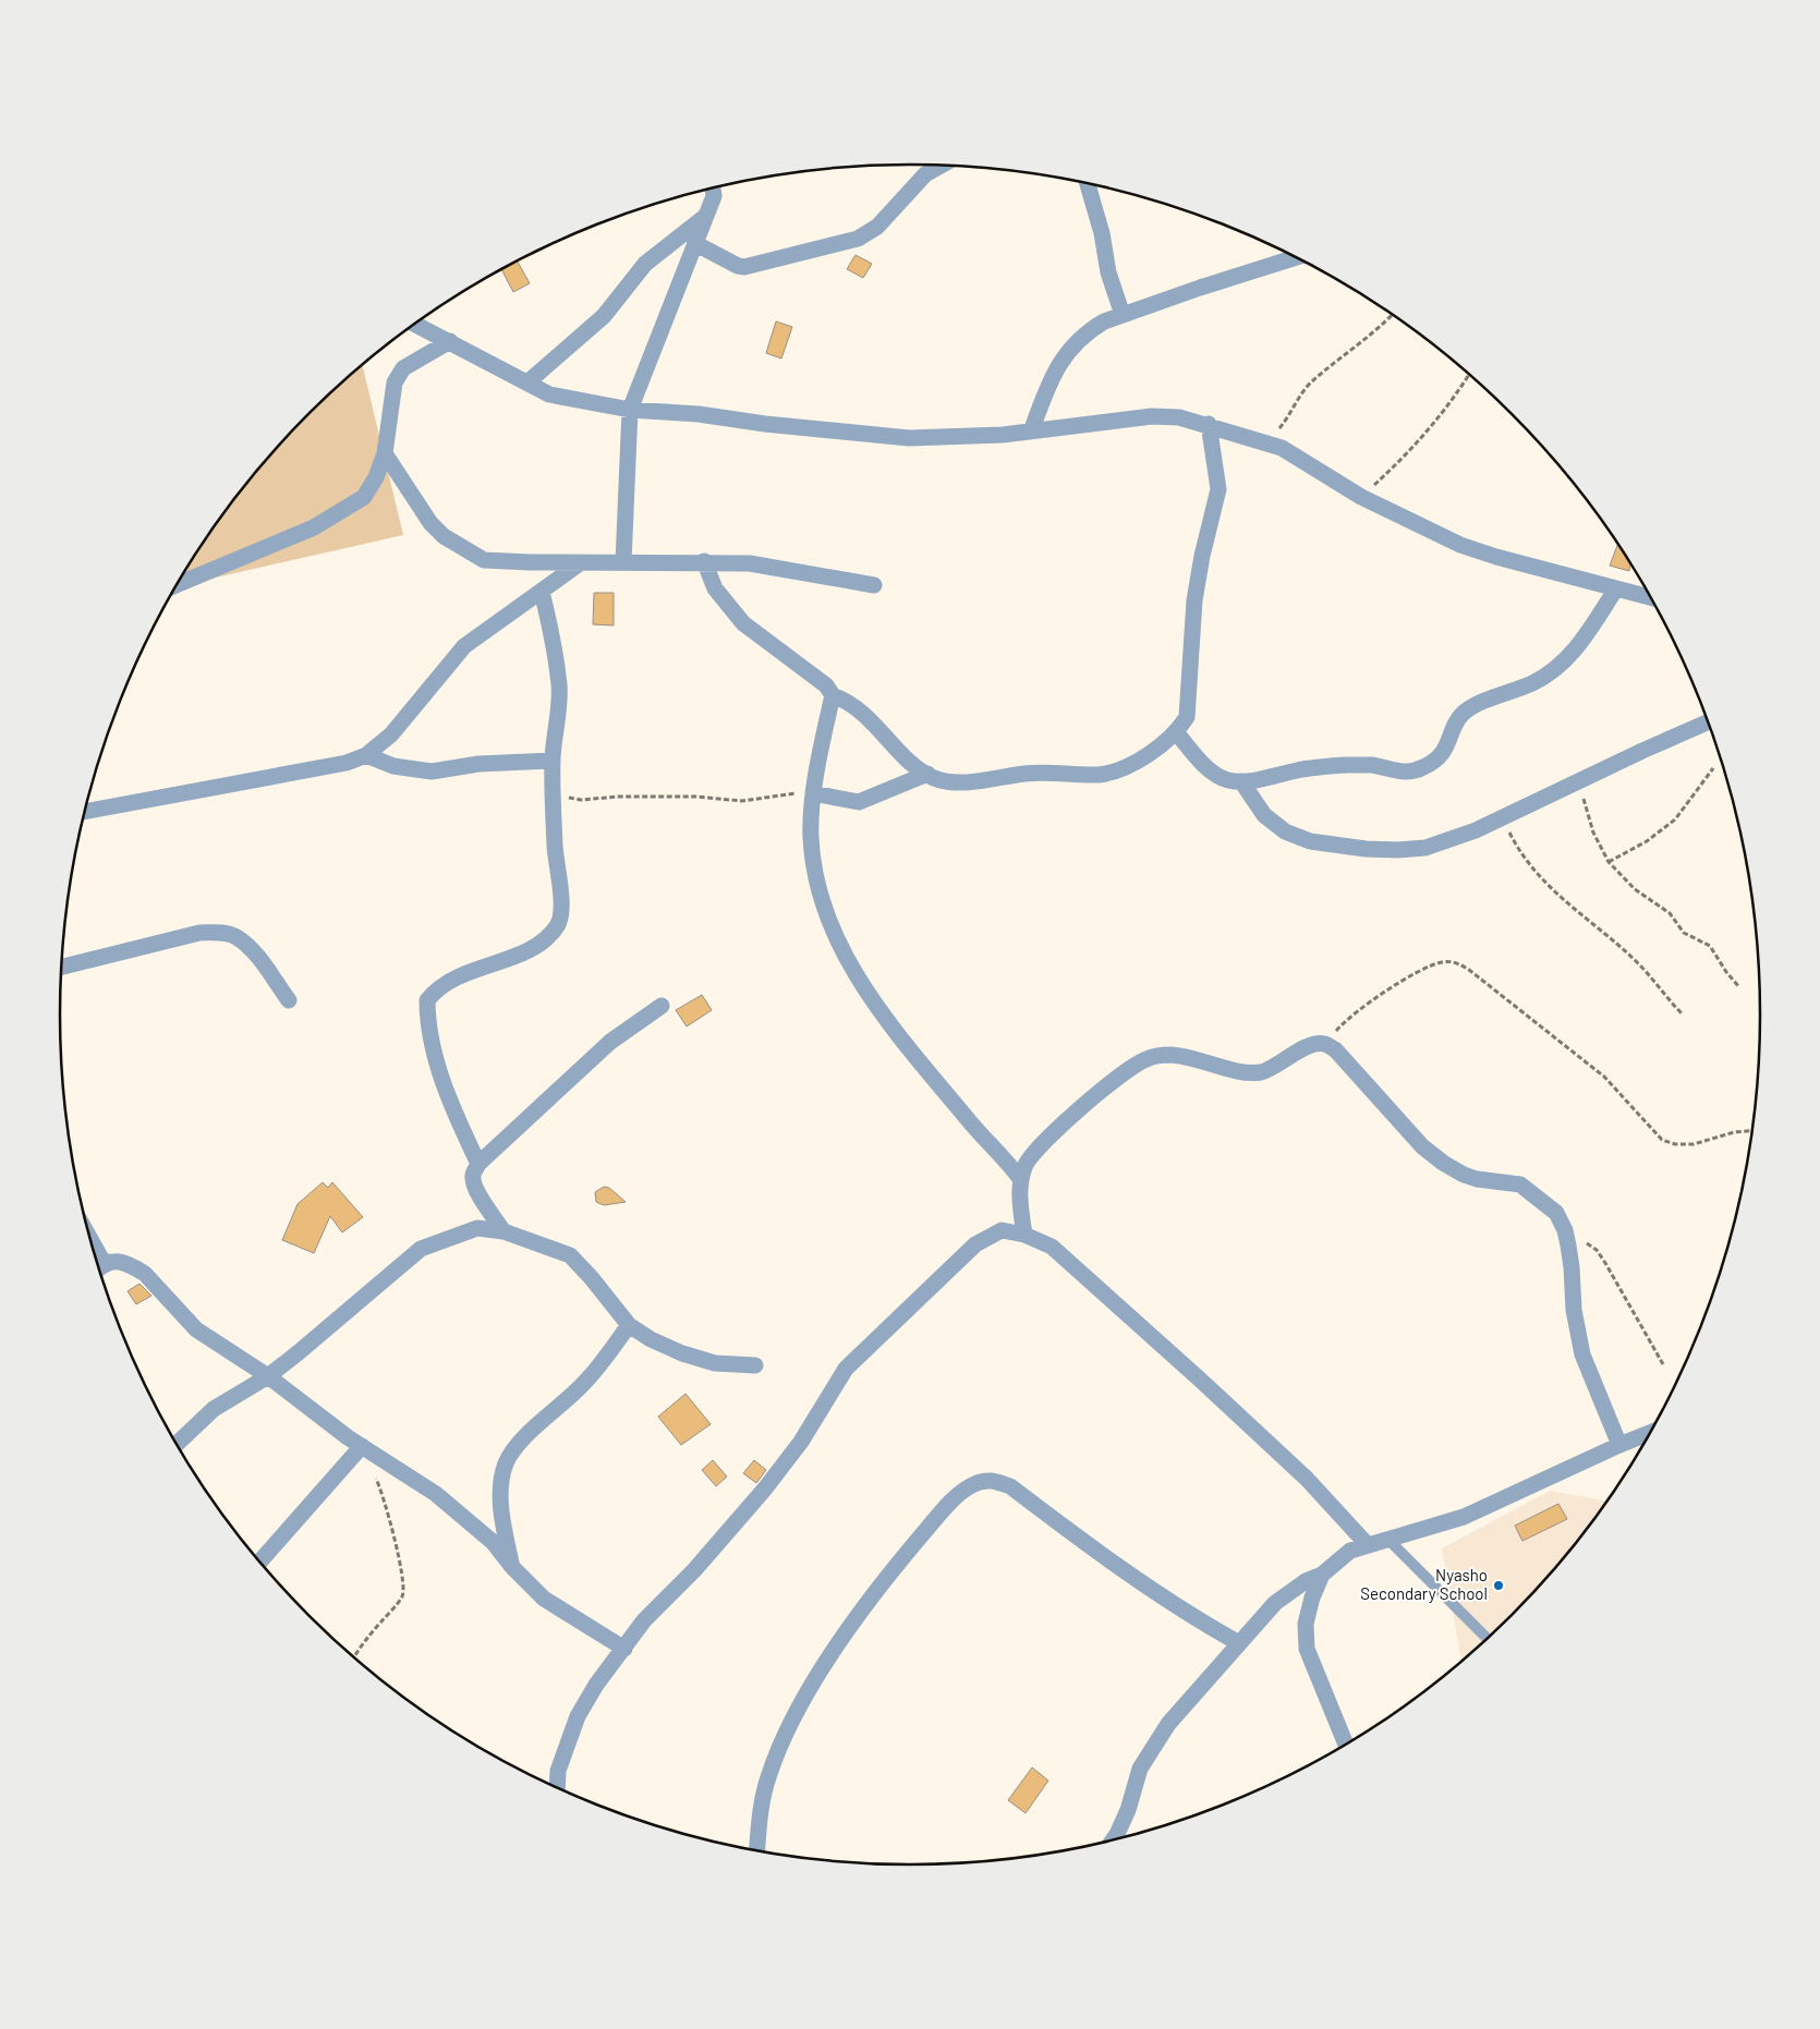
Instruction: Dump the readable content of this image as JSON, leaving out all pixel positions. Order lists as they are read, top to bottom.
{
  "places": ["Nyasho Secondary School"]
}
